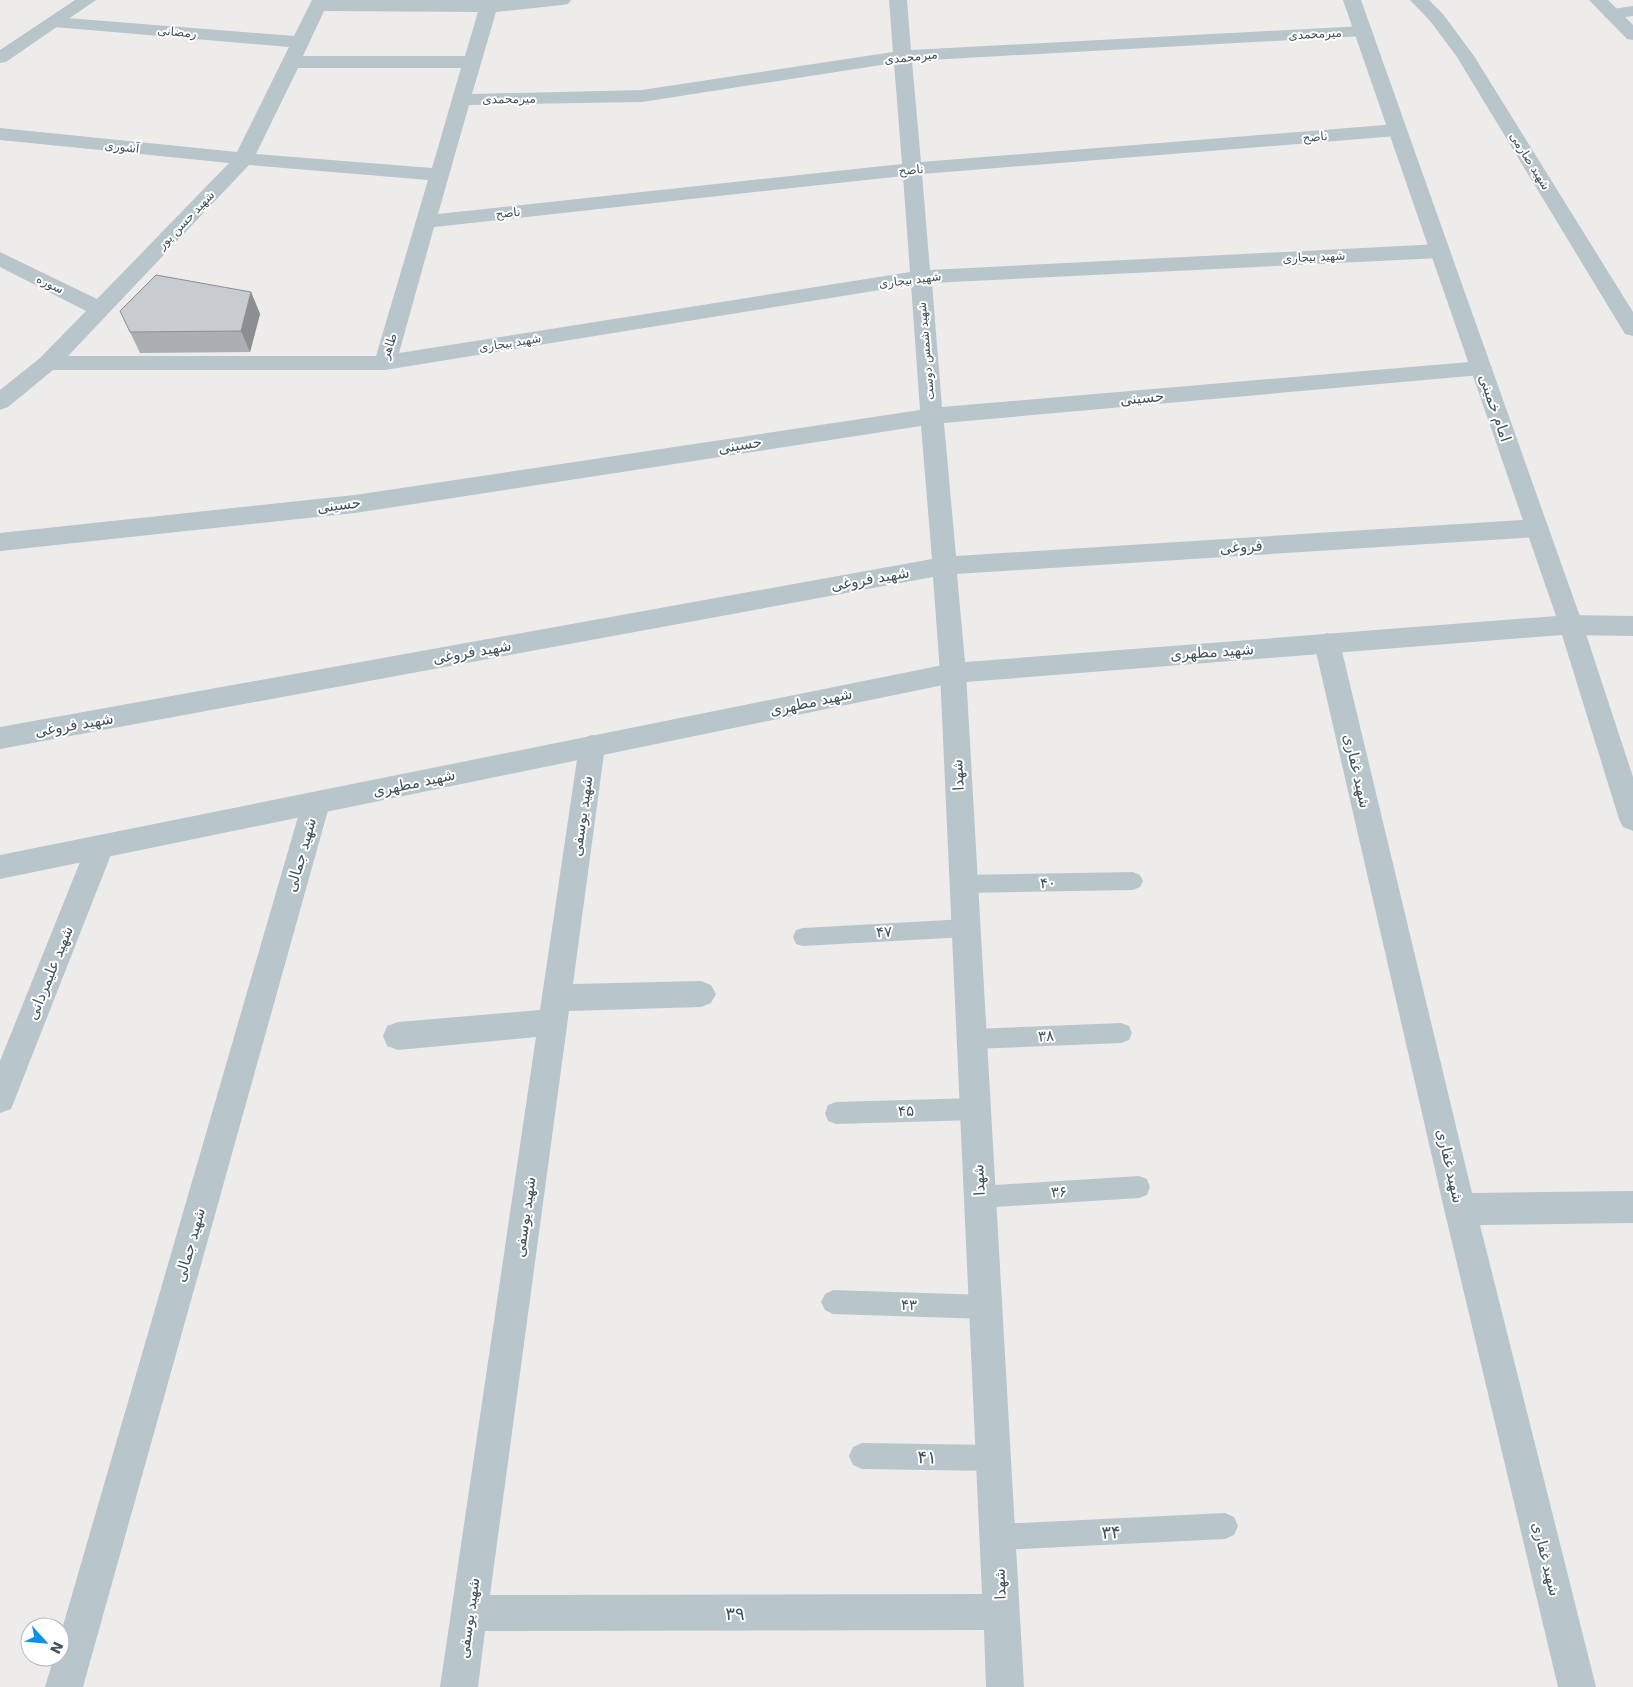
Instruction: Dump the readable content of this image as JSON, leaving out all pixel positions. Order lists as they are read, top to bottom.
{
  "streets": {
    "street": [
      "رمضانی",
      "میرمحمدی",
      "ناصح",
      "آشوری",
      "شهید صارمی",
      "شهید حسن پور",
      "شهید بیجاری",
      "سوره",
      "طاهر",
      "شهید شمس دوست",
      "حسینی",
      "امام خمینی",
      "فروغی",
      "شهید فروغی",
      "شهید مطهری",
      "شهید غفاری",
      "شهدا",
      "شهید یوسفی",
      "شهید جمالی",
      "شهید علیمردانی",
      "۳۹"
    ],
    "lane": [
      "۴۰",
      "۴۷",
      "۳۸",
      "۴۵",
      "۳۶",
      "۴۳",
      "۴۱",
      "۳۴"
    ]
  },
  "crossings": [
    ["رمضانی", "شهید حسن پور"],
    ["میرمحمدی", "طاهر"],
    ["میرمحمدی", "شهید شمس دوست"],
    ["میرمحمدی", "امام خمینی"],
    ["ناصح", "طاهر"],
    ["ناصح", "شهید شمس دوست"],
    ["ناصح", "امام خمینی"],
    ["آشوری", "شهید حسن پور"],
    ["آشوری", "طاهر"],
    ["شهید حسن پور", "سوره"],
    ["شهید حسن پور", "طاهر"],
    ["شهید بیجاری", "طاهر"],
    ["شهید بیجاری", "شهید شمس دوست"],
    ["شهید بیجاری", "امام خمینی"],
    ["شهید شمس دوست", "حسینی"],
    ["شهید شمس دوست", "فروغی"],
    ["شهید شمس دوست", "شهید فروغی"],
    ["شهید شمس دوست", "شهید مطهری"],
    ["شهید شمس دوست", "شهدا"],
    ["حسینی", "امام خمینی"],
    ["امام خمینی", "فروغی"],
    ["امام خمینی", "شهید مطهری"],
    ["فروغی", "شهید فروغی"],
    ["شهید مطهری", "شهید غفاری"],
    ["شهید مطهری", "شهدا"],
    ["شهید مطهری", "شهید یوسفی"],
    ["شهید مطهری", "شهید جمالی"],
    ["شهید مطهری", "شهید علیمردانی"],
    ["شهدا", "۴۰"],
    ["شهدا", "۴۷"],
    ["شهدا", "۳۸"],
    ["شهدا", "۴۵"],
    ["شهدا", "۳۶"],
    ["شهدا", "۴۳"],
    ["شهدا", "۴۱"],
    ["شهدا", "۳۴"],
    ["شهدا", "۳۹"],
    ["شهید یوسفی", "۳۹"]
  ],
  "north": "bottom right"
}
